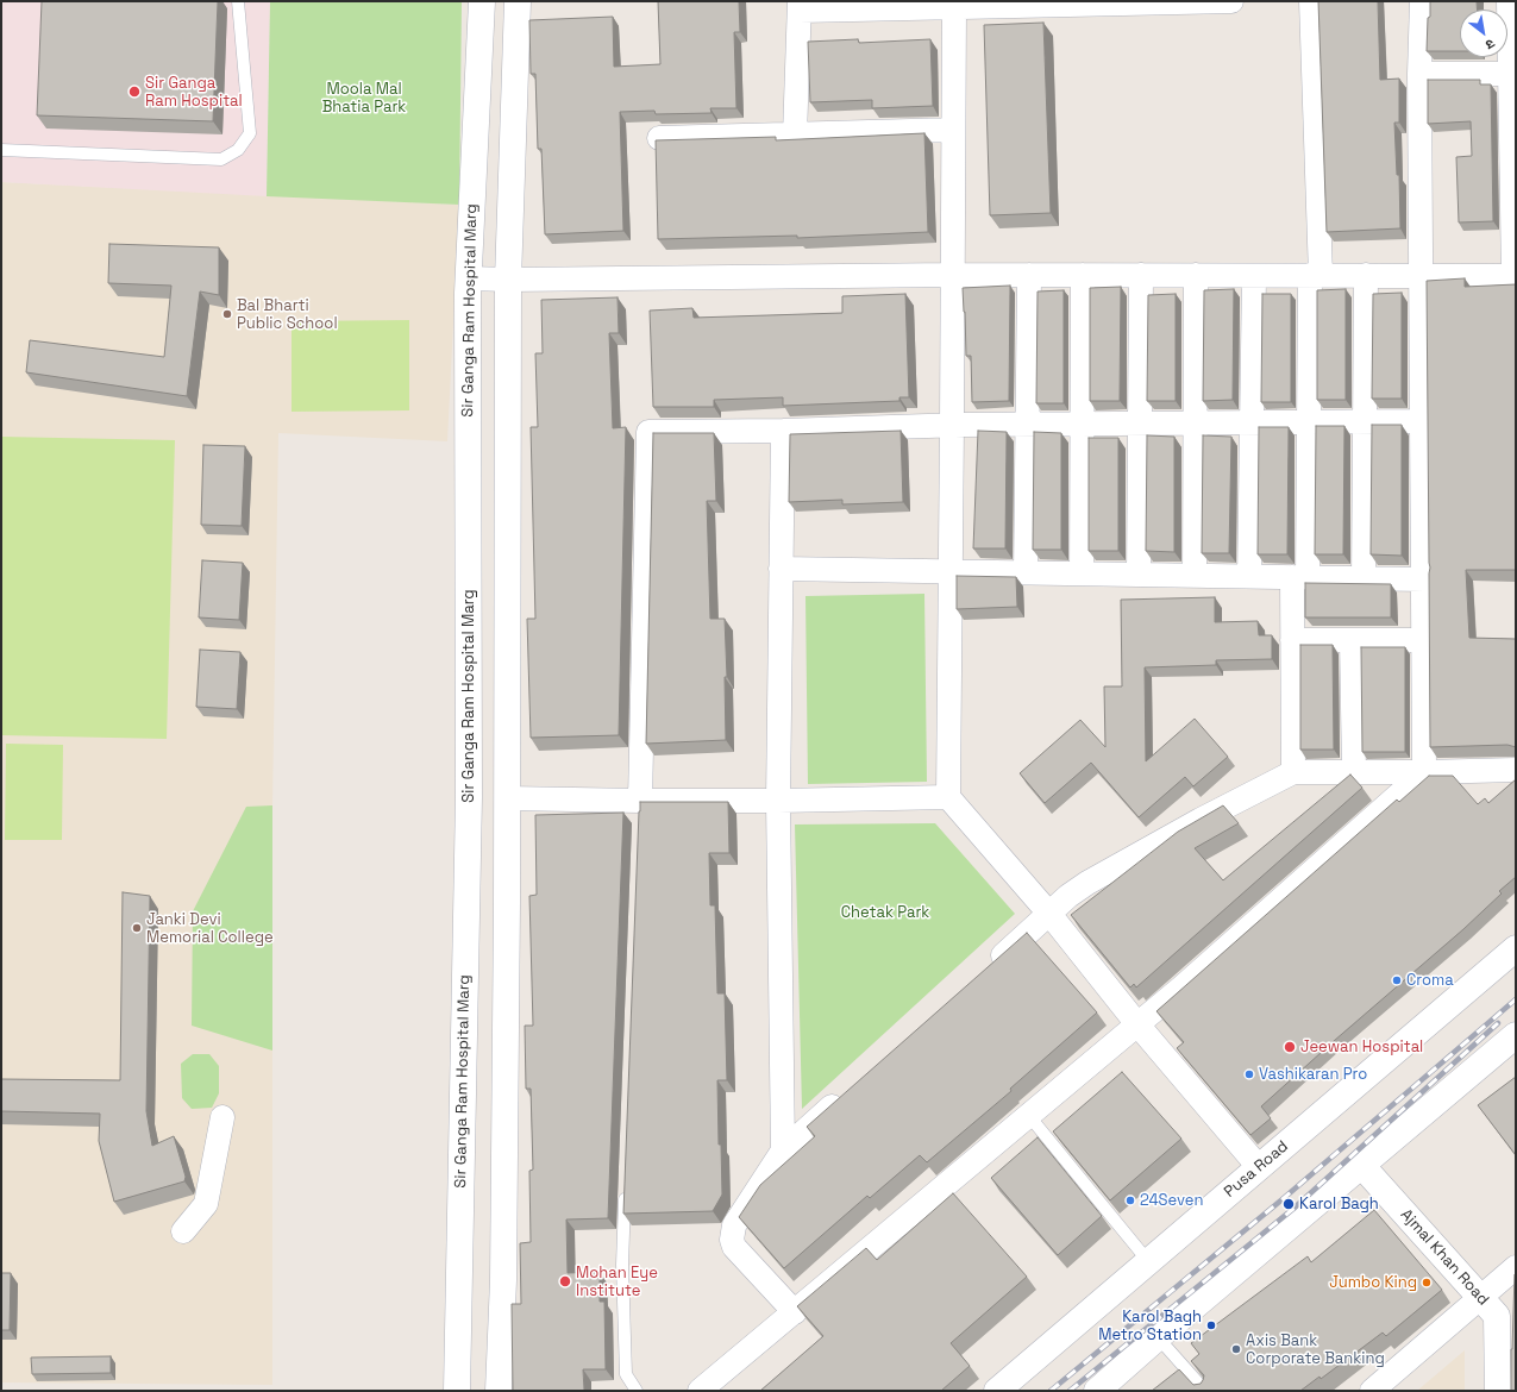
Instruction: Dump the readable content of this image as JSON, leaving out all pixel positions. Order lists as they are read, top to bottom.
{
  "streets": {
    "street": ["Sir Ganga Ram Hospital Marg", "Pusa Road", "Ajmal Khan Road"]
  },
  "parks": ["Moola Mal Bhatia Park", "Chetak Park"],
  "places": [
    "Sir Ganga Ram Hospital",
    "Bal Bharti Public School",
    "Janki Devi Memorial College",
    "Croma",
    "Jeewan Hospital",
    "Vashikaran Pro",
    "24Seven",
    "Karol Bagh",
    "Mohan Eye Institute",
    "Jumbo King",
    "Karol Bagh Metro Station",
    "Axis Bank Corporate Banking"
  ],
  "north": "bottom right"
}
